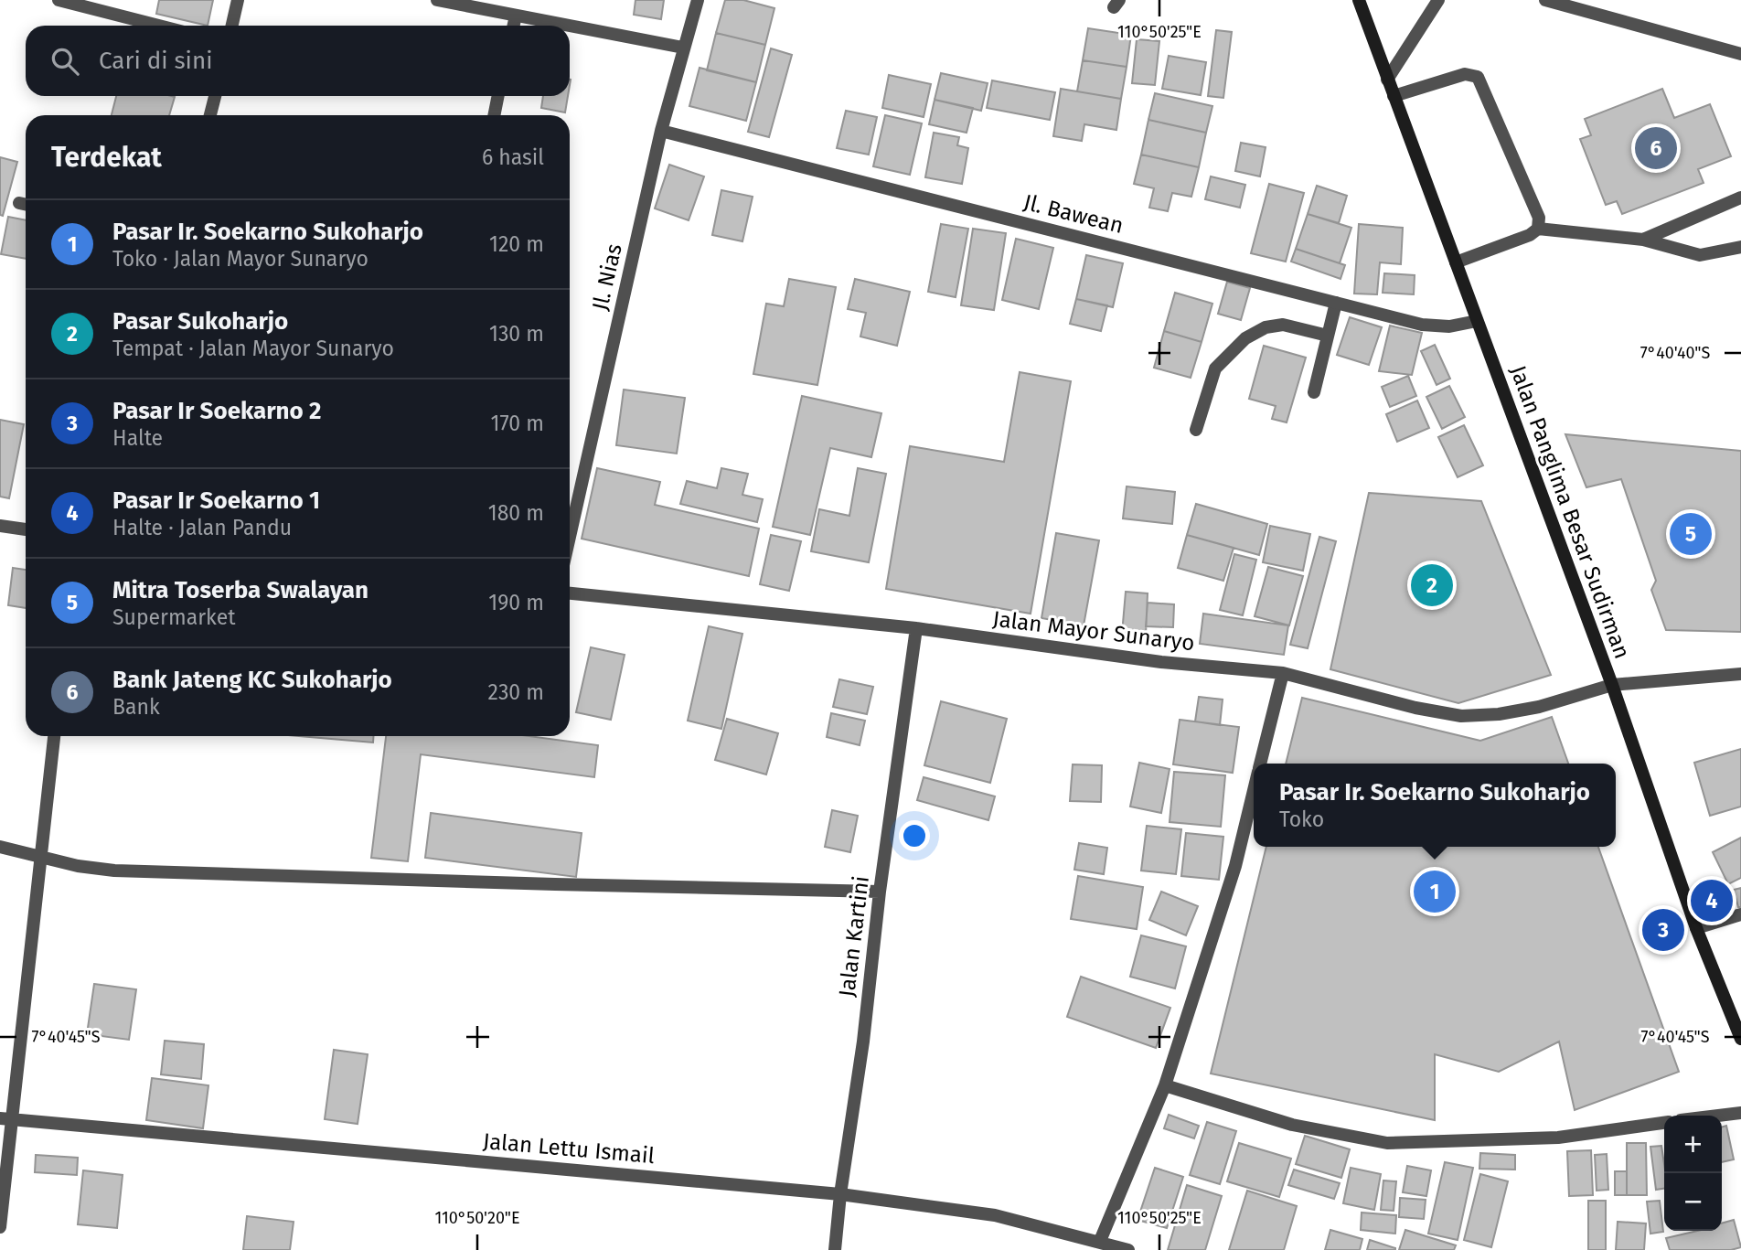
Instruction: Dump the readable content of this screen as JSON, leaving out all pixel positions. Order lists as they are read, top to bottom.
{
  "streets": {
    "main road": ["Jalan Panglima Besar Sudirman"],
    "street": [
      "Jl. Bawean",
      "Jl. Nias",
      "Jalan Mayor Sunaryo",
      "Jalan Kartini",
      "Jalan Lettu Ismail"
    ]
  },
  "crossings": [
    ["Jl. Bawean", "Jl. Nias"],
    ["Jl. Bawean", "Jalan Panglima Besar Sudirman"],
    ["Jalan Panglima Besar Sudirman", "Jalan Mayor Sunaryo"],
    ["Jalan Mayor Sunaryo", "Jalan Kartini"],
    ["Jalan Kartini", "Jalan Lettu Ismail"]
  ],
  "page": {
    "search": "Cari di sini",
    "heading": ["Terdekat", "6 hasil"],
    "pins": [
      "6",
      "5",
      "2",
      "1",
      "4",
      "3"
    ],
    "list": [
      {
        "mark": "1",
        "name": "Pasar Ir. Soekarno Sukoharjo",
        "note": "Toko · Jalan Mayor Sunaryo",
        "value": "120 m"
      },
      {
        "mark": "2",
        "name": "Pasar Sukoharjo",
        "note": "Tempat · Jalan Mayor Sunaryo",
        "value": "130 m"
      },
      {
        "mark": "3",
        "name": "Pasar Ir Soekarno 2",
        "note": "Halte",
        "value": "170 m"
      },
      {
        "mark": "4",
        "name": "Pasar Ir Soekarno 1",
        "note": "Halte · Jalan Pandu",
        "value": "180 m"
      },
      {
        "mark": "5",
        "name": "Mitra Toserba Swalayan",
        "note": "Supermarket",
        "value": "190 m"
      },
      {
        "mark": "6",
        "name": "Bank Jateng KC Sukoharjo",
        "note": "Bank",
        "value": "230 m"
      }
    ],
    "popup": ["Pasar Ir. Soekarno Sukoharjo", "Toko"],
    "map_buttons": ["+", "−"]
  },
  "coordinates": [
    "110°50'25\"E",
    "7°40'40\"S",
    "7°40'45\"S",
    "110°50'20\"E"
  ]
}
